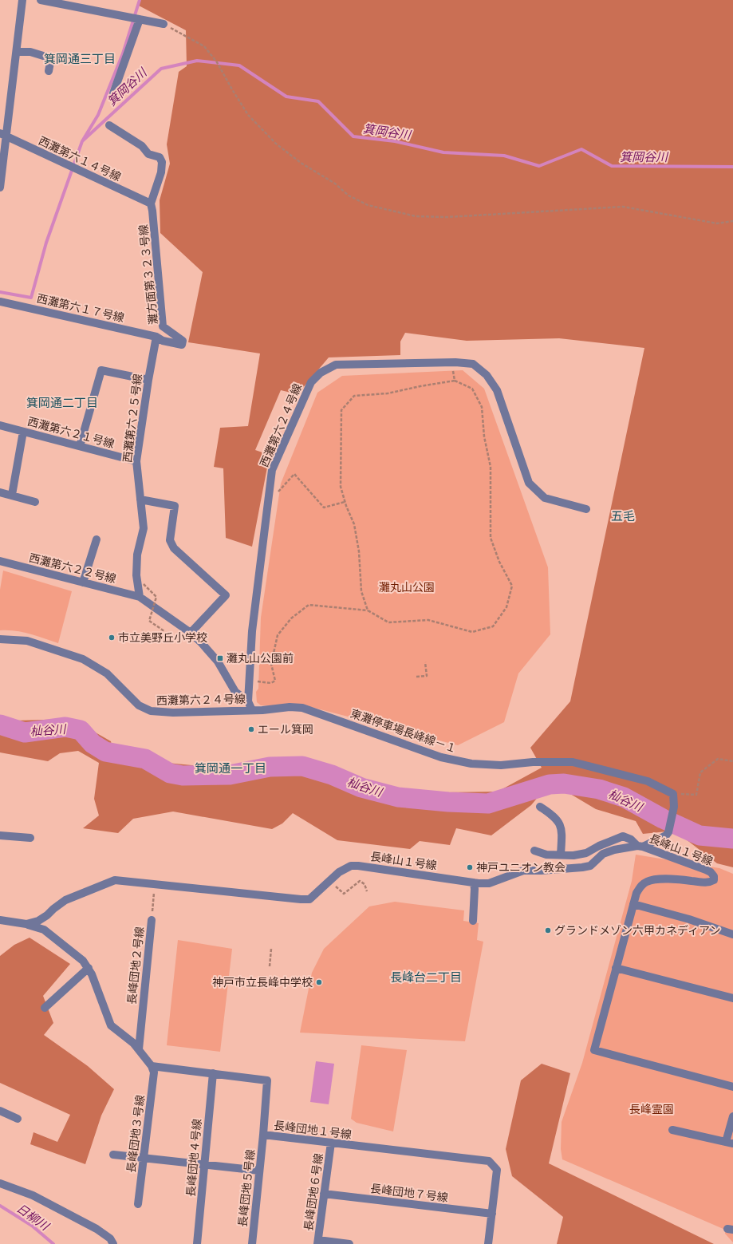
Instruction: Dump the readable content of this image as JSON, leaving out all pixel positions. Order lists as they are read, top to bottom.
{
  "streets": {
    "street": [
      "西灘第六１４号線",
      "灘方面第３２３号線",
      "西灘第六１７号線",
      "西灘第六２５号線",
      "西灘第六２４号線",
      "西灘第六２１号線",
      "西灘第六２２号線",
      "東灘停車場長峰線－１",
      "長峰山１号線",
      "長峰団地２号線",
      "長峰団地１号線",
      "長峰団地３号線",
      "長峰団地４号線",
      "長峰団地５号線",
      "長峰団地６号線",
      "長峰団地７号線"
    ]
  },
  "crossings": [
    ["西灘第六１４号線", "灘方面第３２３号線"],
    ["灘方面第３２３号線", "西灘第六１７号線"],
    ["灘方面第３２３号線", "西灘第六２５号線"],
    ["西灘第六１７号線", "西灘第六２５号線"],
    ["西灘第六２５号線", "西灘第六２１号線"],
    ["西灘第六２５号線", "西灘第六２２号線"],
    ["西灘第六２４号線", "東灘停車場長峰線－１"],
    ["長峰山１号線", "長峰団地２号線"],
    ["長峰団地１号線", "長峰団地３号線"],
    ["長峰団地１号線", "長峰団地４号線"],
    ["長峰団地１号線", "長峰団地５号線"],
    ["長峰団地１号線", "長峰団地６号線"],
    ["長峰団地１号線", "長峰団地７号線"],
    ["長峰団地６号線", "長峰団地７号線"]
  ],
  "districts": [
    "箕岡通三丁目",
    "箕岡通二丁目",
    "五毛",
    "箕岡通一丁目",
    "長峰台二丁目"
  ],
  "water": ["箕岡谷川", "杣谷川", "日柳川"],
  "parks": ["灘丸山公園", "長峰霊園"],
  "places": {
    "other": [
      "市立美野丘小学校",
      "エール箕岡",
      "神戸ユニオン教会",
      "グランドメゾン六甲カネディアン",
      "神戸市立長峰中学校"
    ],
    "transit": ["灘丸山公園前"]
  }
}
